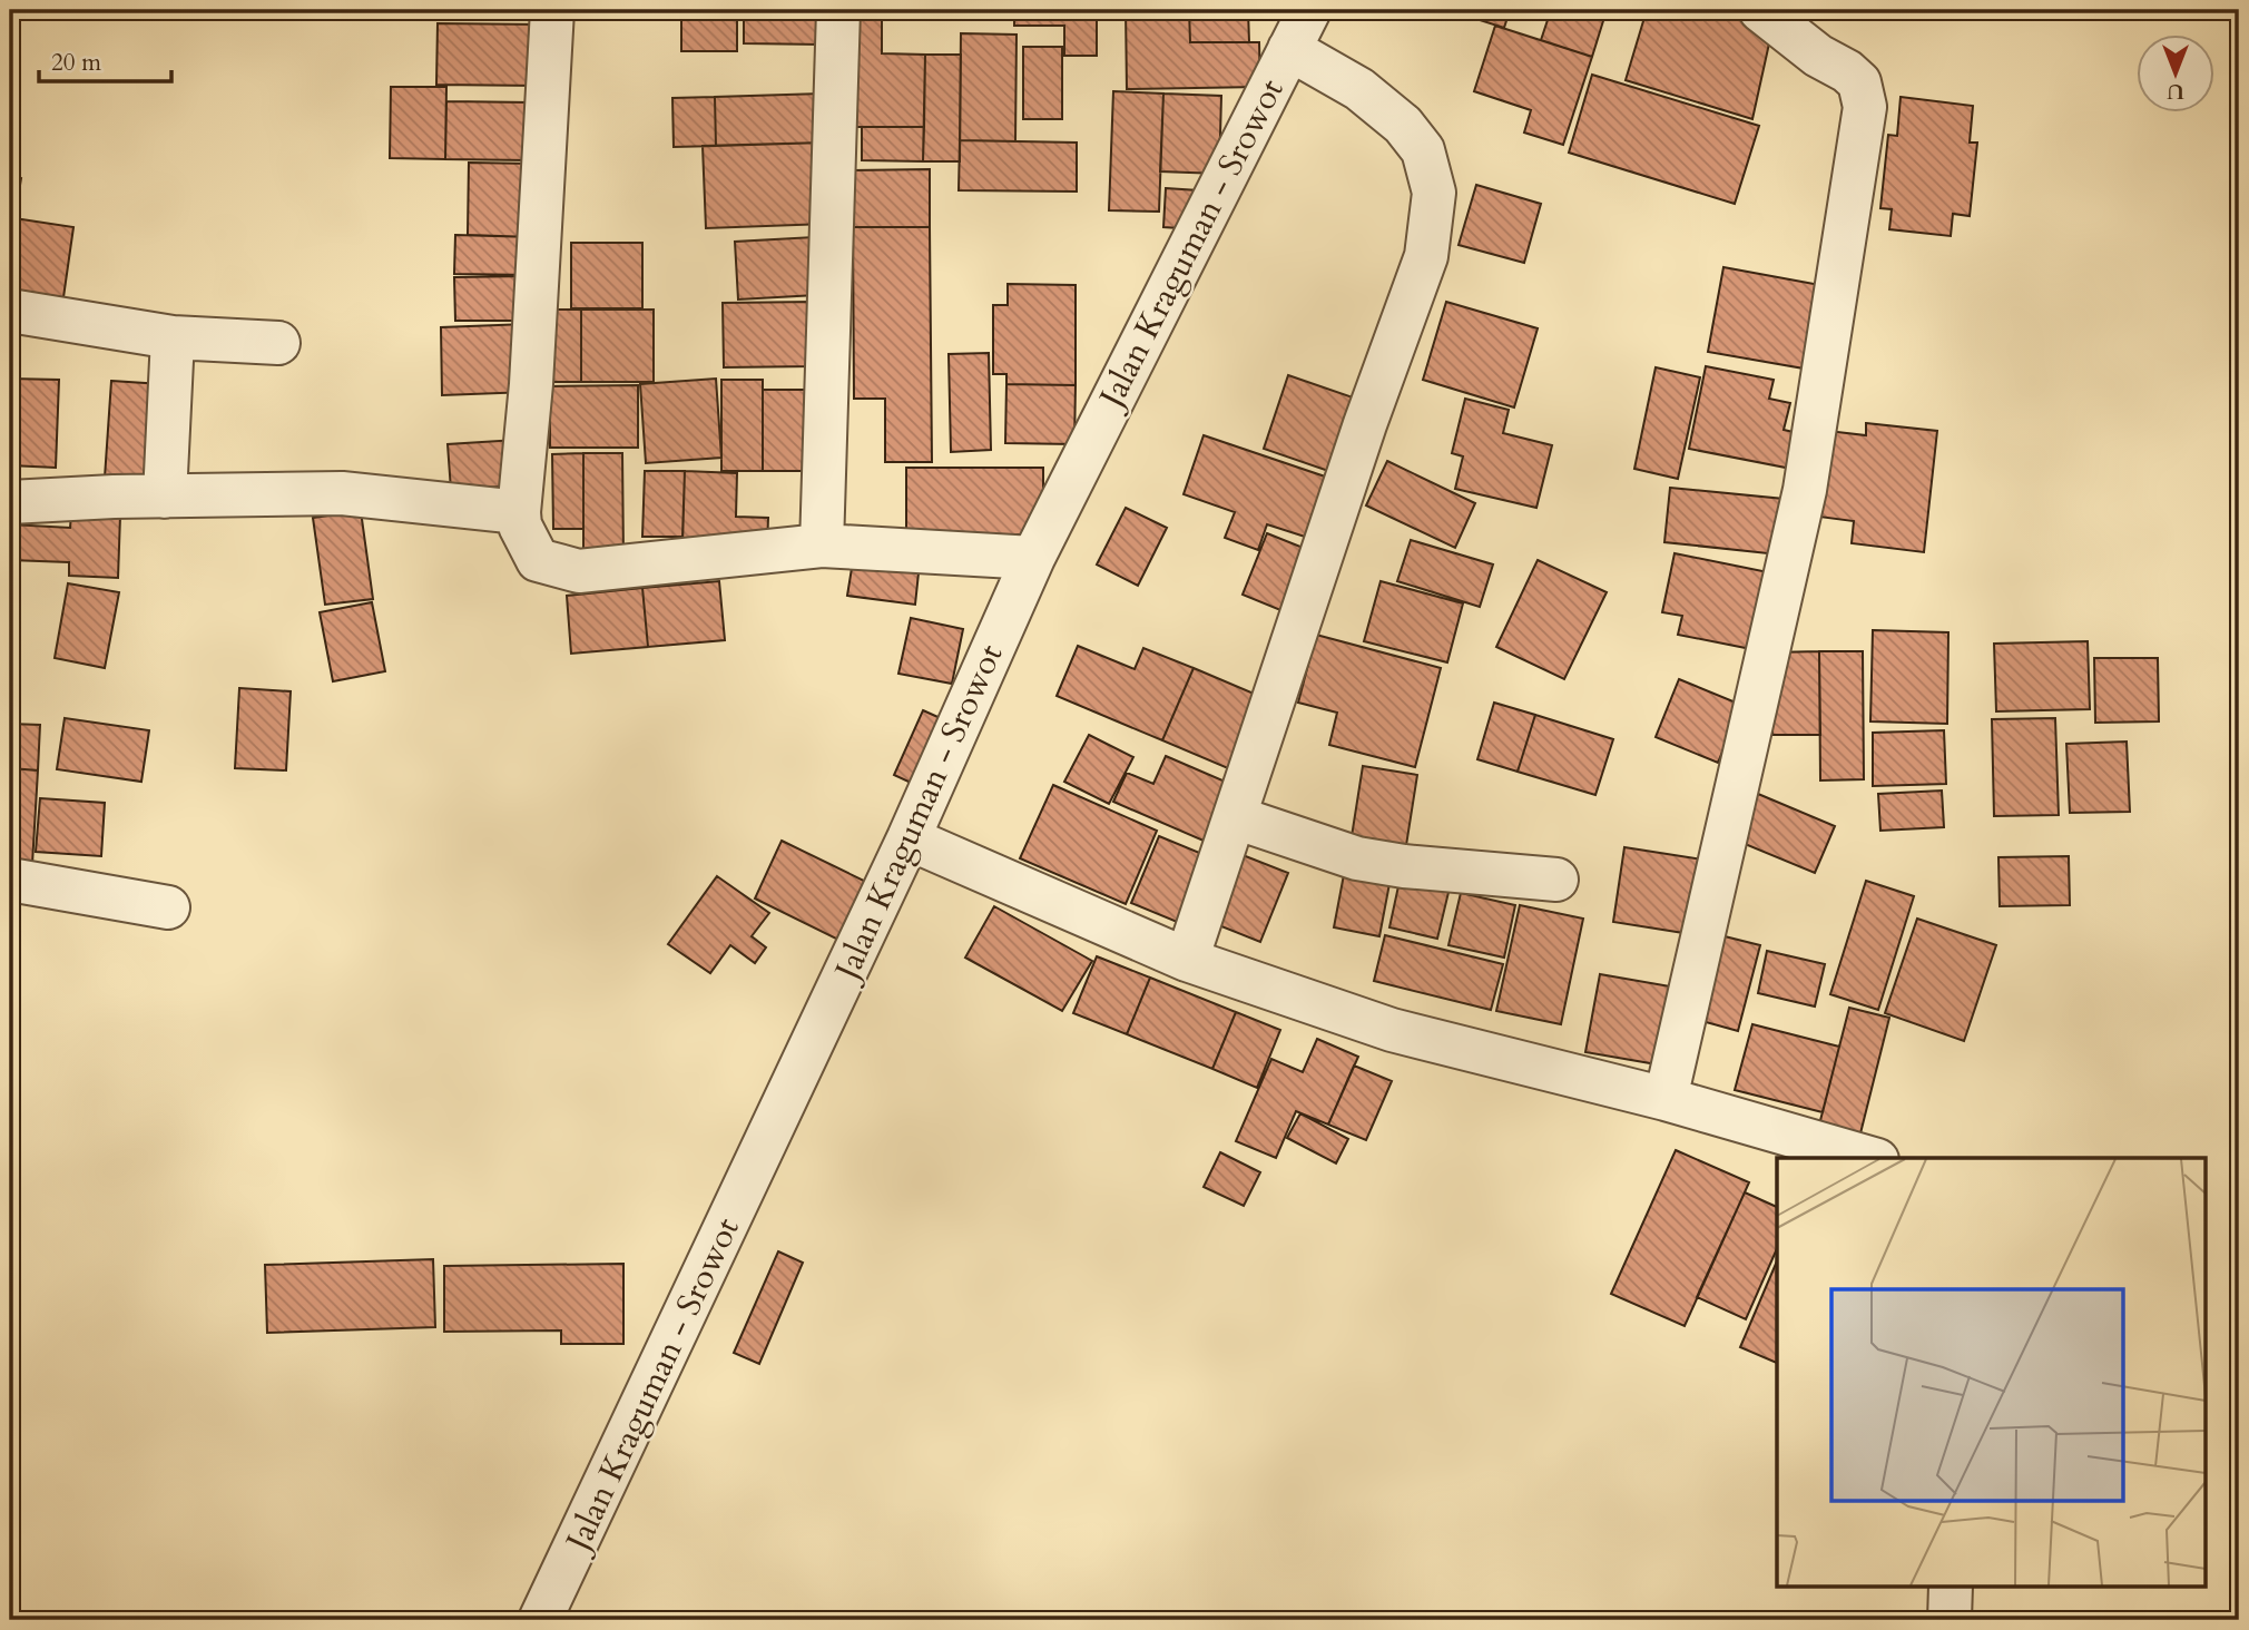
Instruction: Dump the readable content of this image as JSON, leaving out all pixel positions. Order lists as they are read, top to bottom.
{
  "streets": {
    "street": ["Jalan Kraguman - Srowot"]
  },
  "scale_bar": "20 m",
  "north": "bottom"
}
